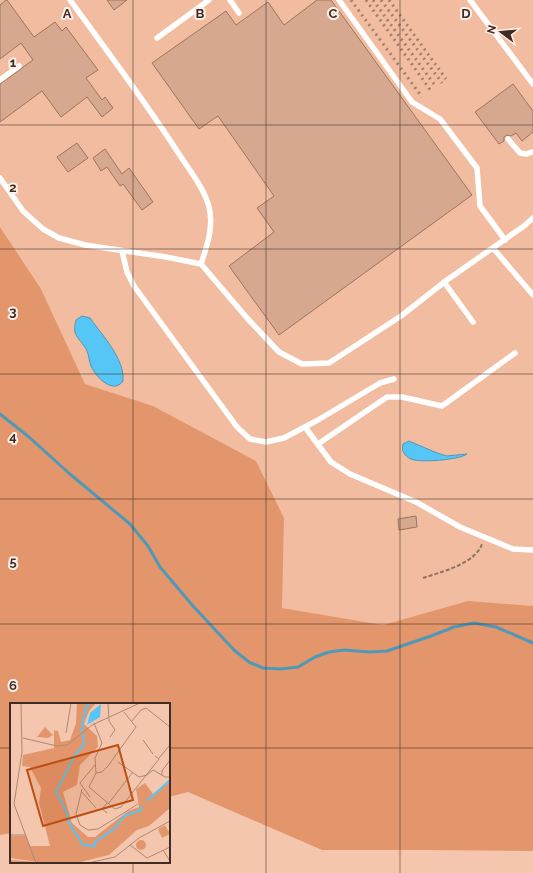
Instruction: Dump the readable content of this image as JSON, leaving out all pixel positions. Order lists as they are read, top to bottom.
{
  "north": "left",
  "grid": {
    "columns": [
      "A",
      "B",
      "C",
      "D"
    ],
    "rows": [
      "1",
      "2",
      "3",
      "4",
      "5",
      "6"
    ]
  }
}
